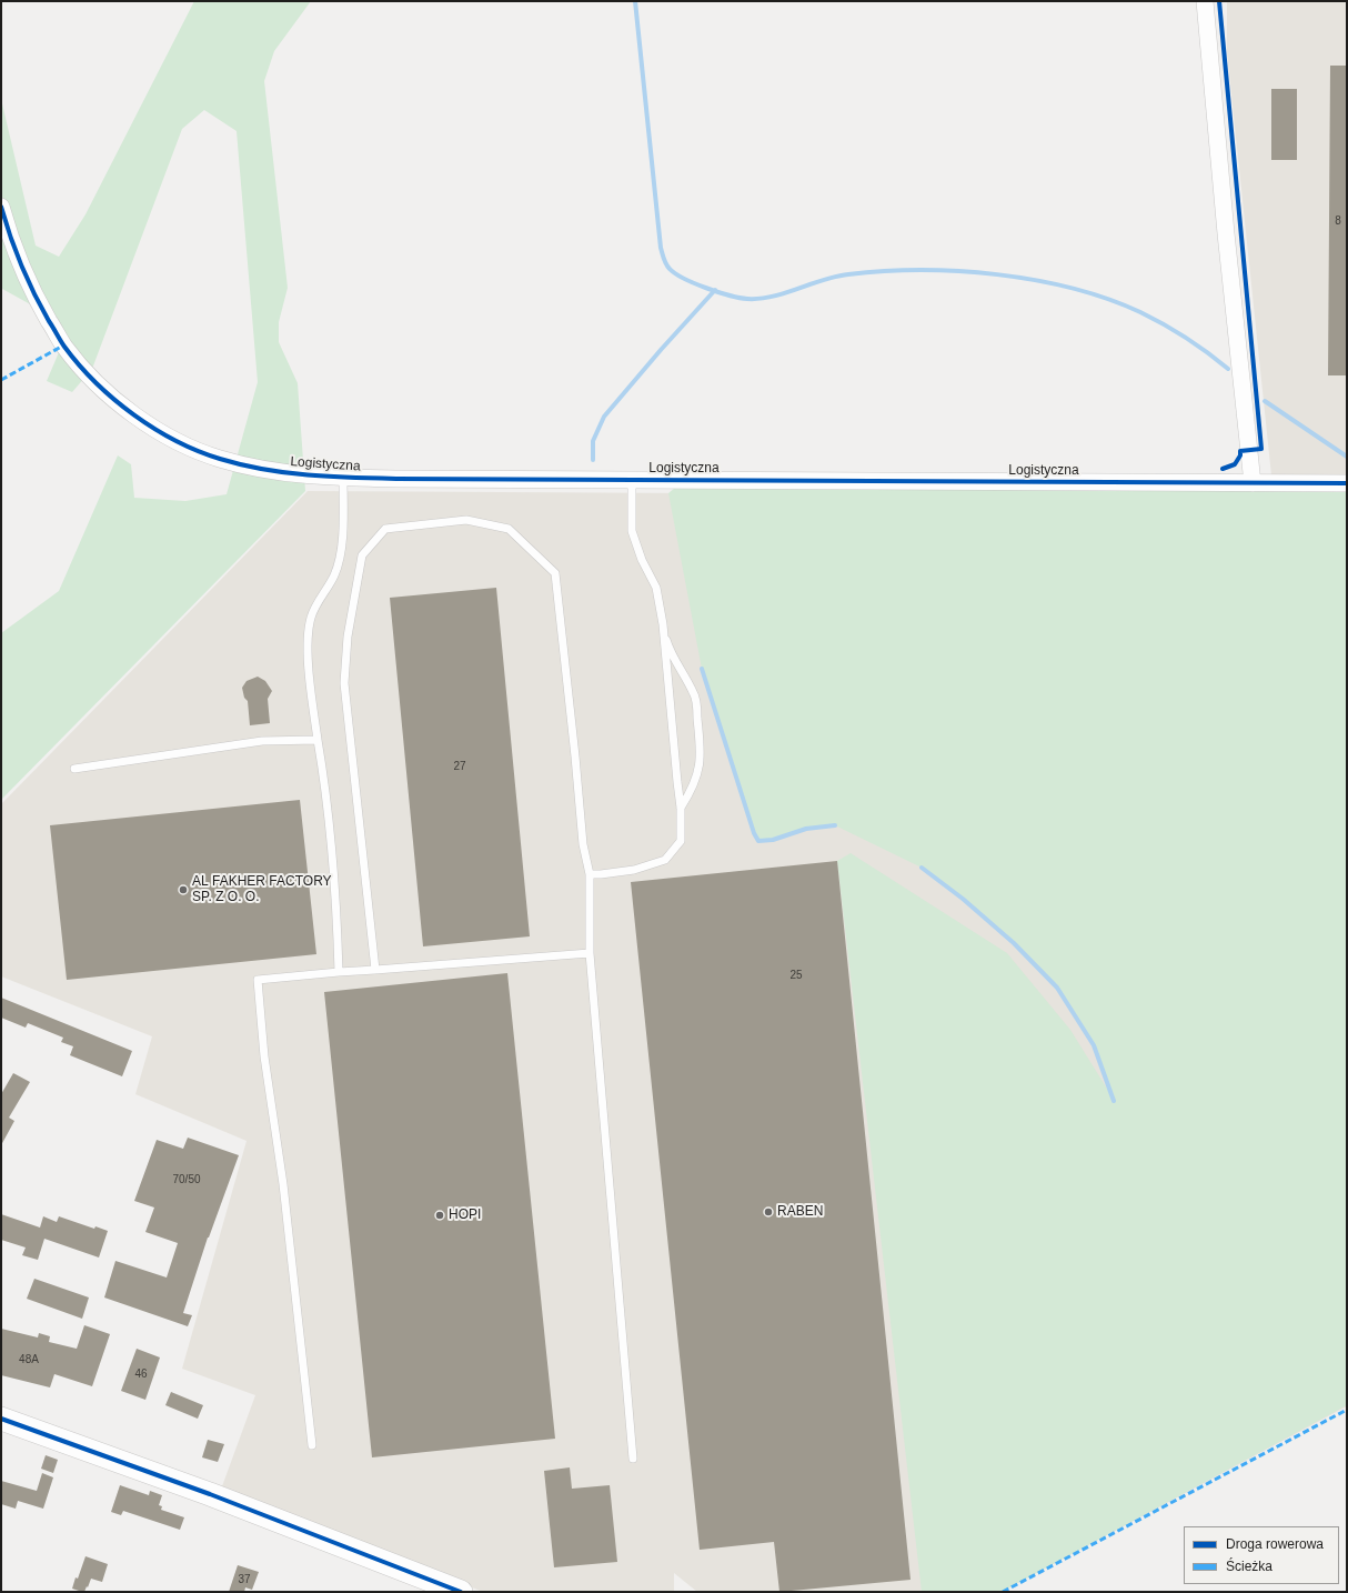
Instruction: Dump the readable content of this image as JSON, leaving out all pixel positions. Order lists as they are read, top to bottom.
{
  "streets": {
    "street": ["Logistyczna"]
  },
  "places": ["AL FAKHER FACTORY SP. Z O. O.", "RABEN", "HOPI"],
  "house_numbers": [
    "8",
    "27",
    "25",
    "70/50",
    "48A",
    "46",
    "37"
  ],
  "legend": ["Droga rowerowa", "Ścieżka"]
}
